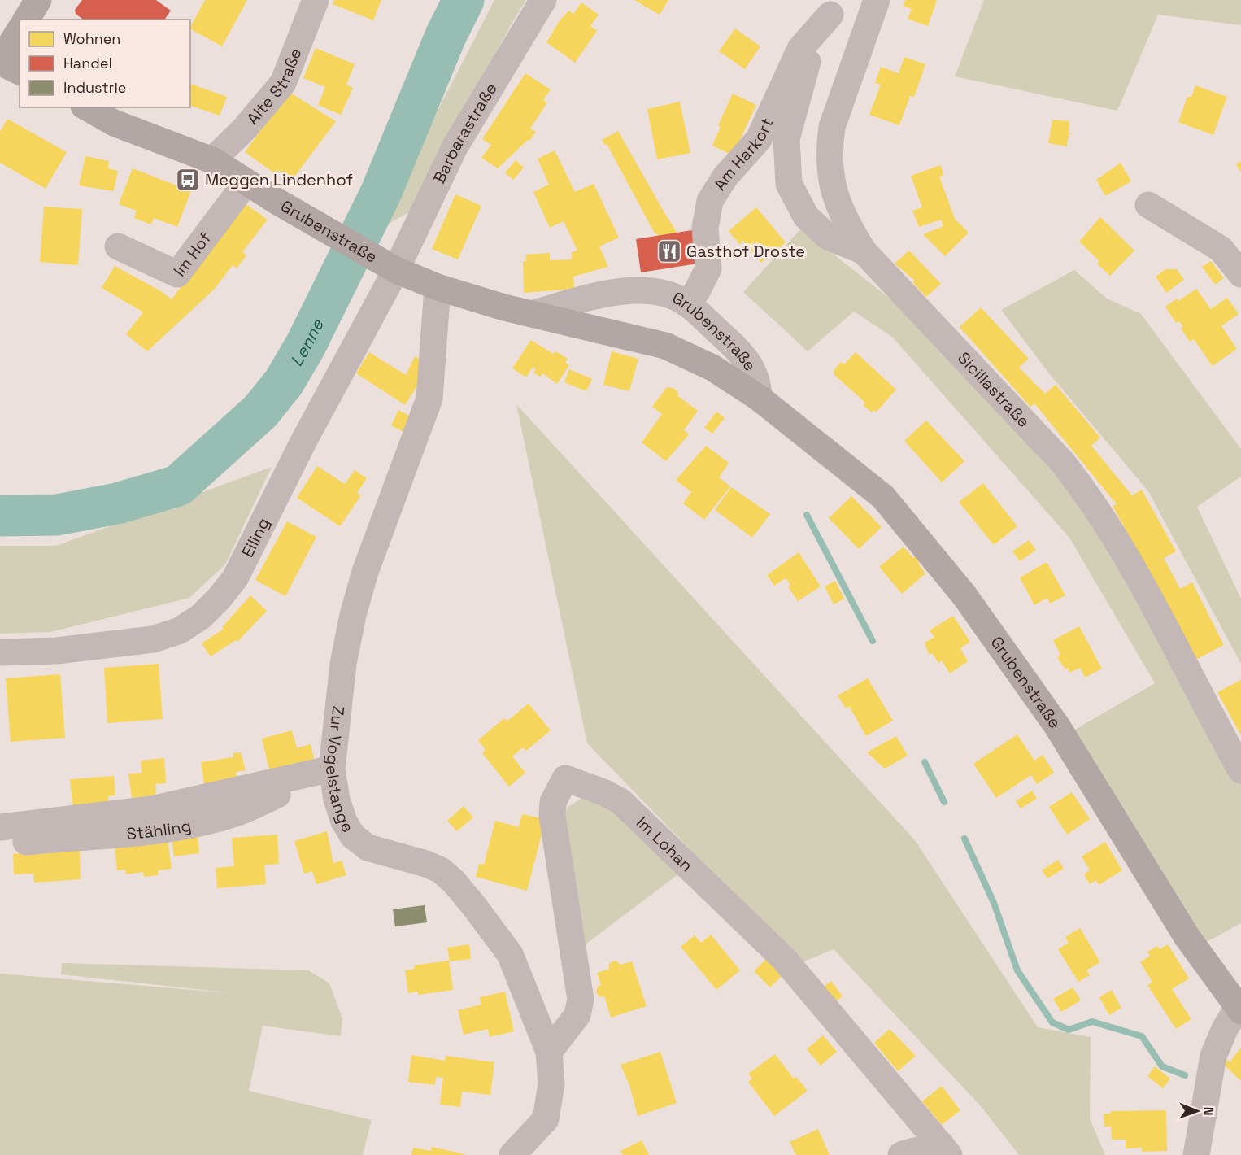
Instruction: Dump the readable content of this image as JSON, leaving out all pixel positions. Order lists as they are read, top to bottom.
{
  "streets": {
    "main road": ["Grubenstraße"],
    "street": [
      "Alte Straße",
      "Barbarastraße",
      "Am Harkort",
      "Im Hof",
      "Siciliastraße",
      "Eiling",
      "Zur Vogelstange",
      "Stähling",
      "Im Lohan"
    ]
  },
  "crossings": [
    ["Alte Straße", "Grubenstraße"],
    ["Barbarastraße", "Grubenstraße"],
    ["Barbarastraße", "Eiling"],
    ["Am Harkort", "Grubenstraße"],
    ["Am Harkort", "Siciliastraße"],
    ["Grubenstraße", "Im Hof"],
    ["Grubenstraße", "Eiling"],
    ["Grubenstraße", "Zur Vogelstange"],
    ["Zur Vogelstange", "Stähling"],
    ["Zur Vogelstange", "Im Lohan"]
  ],
  "water": ["Lenne"],
  "places": {
    "bus stop": ["Meggen Lindenhof"],
    "restaurant": ["Gasthof Droste"]
  },
  "legend": ["Wohnen", "Handel", "Industrie"],
  "north": "right"
}
